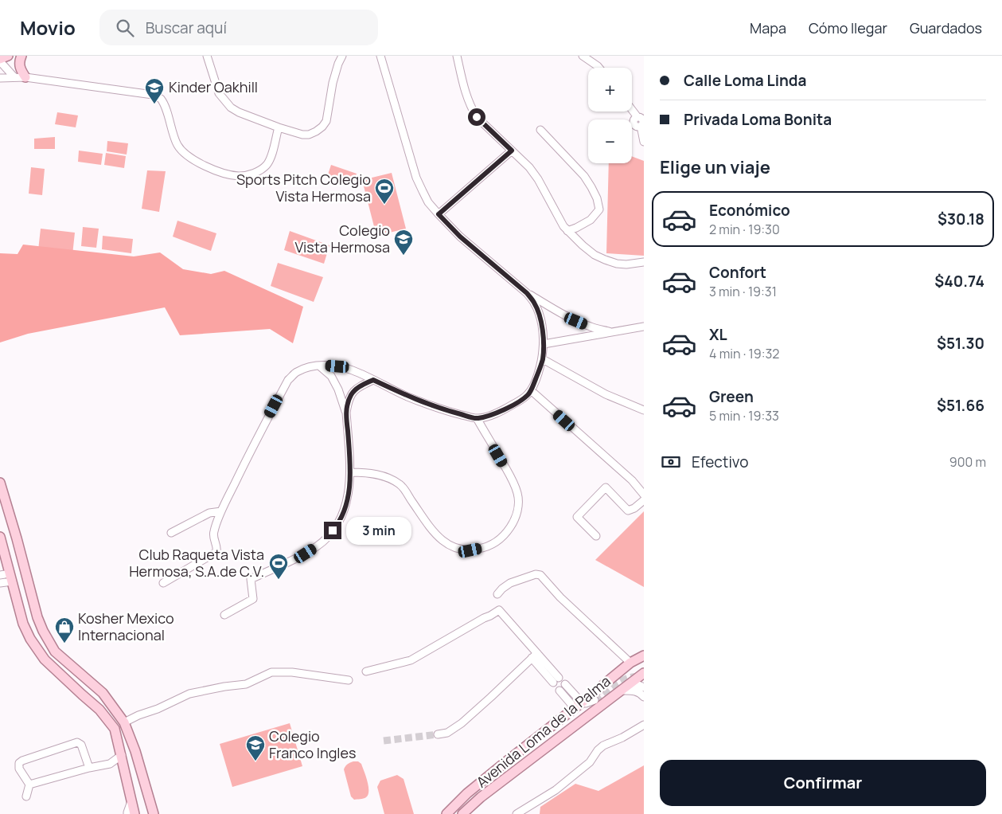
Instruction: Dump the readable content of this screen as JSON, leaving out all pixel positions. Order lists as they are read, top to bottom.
{
  "streets": {
    "main road": ["Avenida Loma de la Palma"]
  },
  "places": {
    "school or university": ["Kinder Oakhill", "Colegio Vista Hermosa", "Colegio Franco Ingles"],
    "sports": ["Sports Pitch Colegio Vista Hermosa", "Club Raqueta Vista Hermosa, S.A.de C.V."],
    "shop": ["Kosher Mexico Internacional"]
  },
  "page": {
    "header": "Movio",
    "search": "Buscar aquí",
    "nav": ["Mapa", "Cómo llegar", "Guardados"],
    "banner": ["Calle Loma Linda", "Privada Loma Bonita"],
    "map_buttons": ["+", "−"],
    "heading": "Elige un viaje",
    "list": [
      {
        "name": "Económico",
        "note": "2 min · 19:30",
        "value": "$30.18"
      },
      {
        "name": "Confort",
        "note": "3 min · 19:31",
        "value": "$40.74"
      },
      {
        "name": "XL",
        "note": "4 min · 19:32",
        "value": "$51.30"
      },
      {
        "name": "Green",
        "note": "5 min · 19:33",
        "value": "$51.66"
      }
    ],
    "pay": ["Efectivo", "900 m"],
    "bubble": "3 min",
    "buttons": "Confirmar"
  }
}
